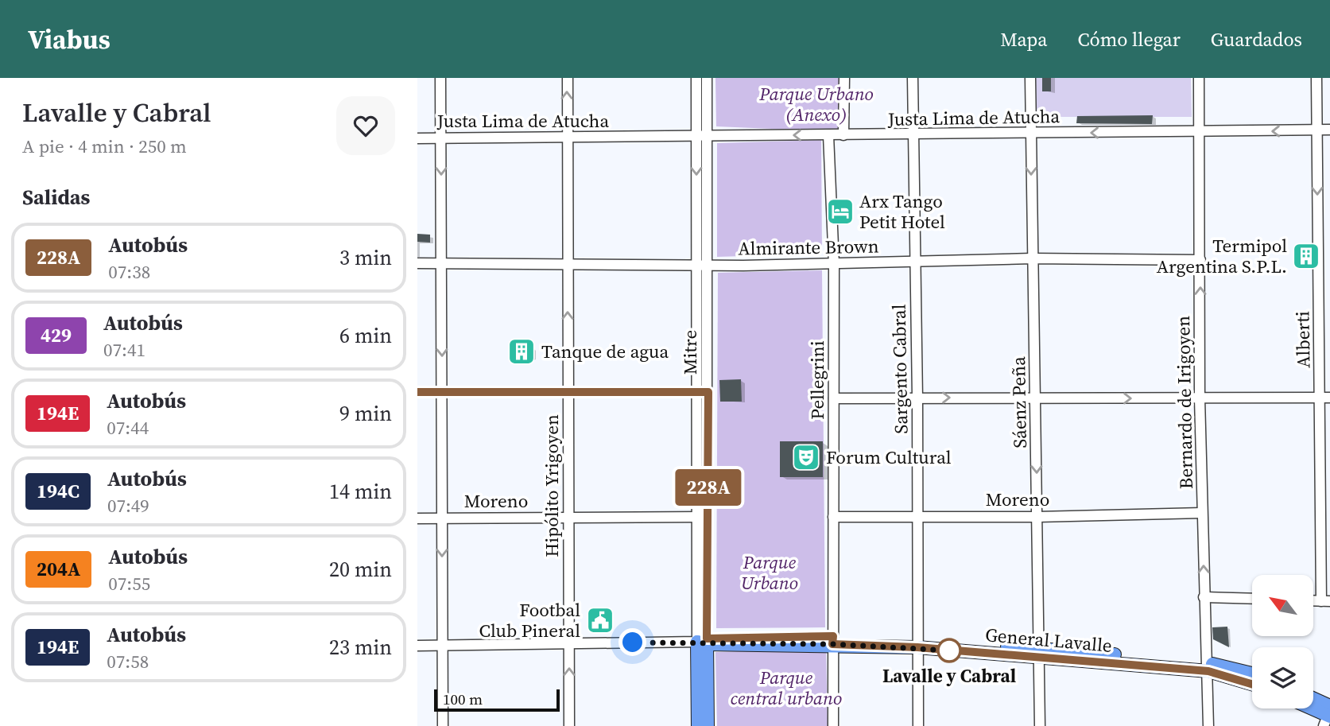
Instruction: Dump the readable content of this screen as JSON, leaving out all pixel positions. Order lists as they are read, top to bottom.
{
  "streets": {
    "main road": ["Mitre", "General Lavalle"],
    "street": [
      "Justa Lima de Atucha",
      "Almirante Brown",
      "Alberti",
      "Sargento Cabral",
      "Pellegrini",
      "Sáenz Peña",
      "Bernardo de Irigoyen",
      "Hipólito Yrigoyen",
      "Moreno"
    ]
  },
  "crossings": [
    ["Justa Lima de Atucha", "Alberti"],
    ["Justa Lima de Atucha", "Mitre"],
    ["Justa Lima de Atucha", "Sargento Cabral"],
    ["Justa Lima de Atucha", "Pellegrini"],
    ["Justa Lima de Atucha", "Sáenz Peña"],
    ["Justa Lima de Atucha", "Bernardo de Irigoyen"],
    ["Justa Lima de Atucha", "Hipólito Yrigoyen"],
    ["Almirante Brown", "Mitre"],
    ["Almirante Brown", "Sargento Cabral"],
    ["Almirante Brown", "Pellegrini"],
    ["Almirante Brown", "Sáenz Peña"],
    ["Almirante Brown", "Bernardo de Irigoyen"],
    ["Almirante Brown", "Hipólito Yrigoyen"],
    ["Mitre", "Moreno"],
    ["Mitre", "General Lavalle"],
    ["Sargento Cabral", "Moreno"],
    ["Sargento Cabral", "General Lavalle"],
    ["Pellegrini", "Moreno"],
    ["Pellegrini", "General Lavalle"],
    ["Sáenz Peña", "Moreno"],
    ["Sáenz Peña", "General Lavalle"],
    ["Bernardo de Irigoyen", "Moreno"],
    ["Bernardo de Irigoyen", "General Lavalle"],
    ["Hipólito Yrigoyen", "Moreno"],
    ["Hipólito Yrigoyen", "General Lavalle"]
  ],
  "one_way": [
    "Justa Lima de Atucha",
    "Alberti",
    "Sáenz Peña",
    "Hipólito Yrigoyen"
  ],
  "parks": ["Parque Urbano (Anexo)", "Parque Urbano", "Parque central urbano"],
  "places": {
    "hotel": ["Arx Tango Petit Hotel"],
    "building": ["Termipol Argentina S.P.L.", "Tanque de agua"],
    "theatre": ["Forum Cultural"],
    "public building": ["Footbal Club Pineral"],
    "other": ["Lavalle y Cabral"]
  },
  "lines": ["bus line 228A"],
  "scale_bar": "100 m",
  "north": "top left",
  "page": {
    "header": "Viabus",
    "nav": ["Mapa", "Cómo llegar", "Guardados"],
    "heading": [
      ["Lavalle y Cabral", "A pie · 4 min · 250 m"],
      "Salidas"
    ],
    "on_map": "228A",
    "list": [
      {
        "mark": "228A",
        "name": "Autobús",
        "note": "07:38",
        "value": "3 min"
      },
      {
        "mark": "429",
        "name": "Autobús",
        "note": "07:41",
        "value": "6 min"
      },
      {
        "mark": "194E",
        "name": "Autobús",
        "note": "07:44",
        "value": "9 min"
      },
      {
        "mark": "194C",
        "name": "Autobús",
        "note": "07:49",
        "value": "14 min"
      },
      {
        "mark": "204A",
        "name": "Autobús",
        "note": "07:55",
        "value": "20 min"
      },
      {
        "mark": "194E",
        "name": "Autobús",
        "note": "07:58",
        "value": "23 min"
      }
    ],
    "scale": "100 m"
  }
}
